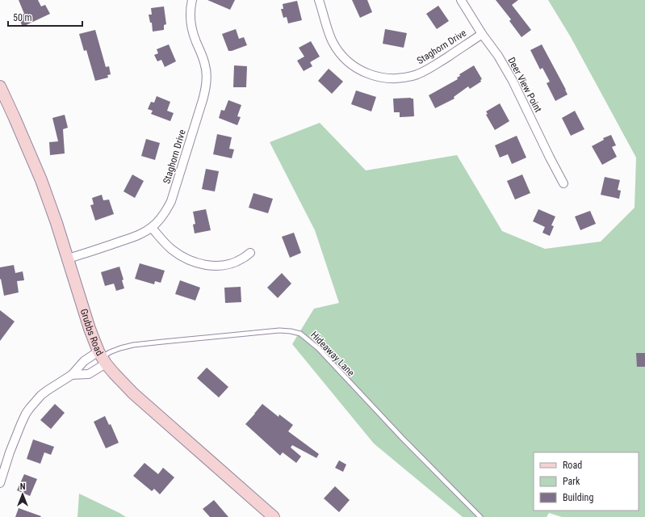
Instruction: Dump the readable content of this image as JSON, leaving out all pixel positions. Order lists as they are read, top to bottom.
{
  "streets": {
    "street": ["Staghorn Drive", "Deer View Point", "Grubbs Road"],
    "lane": ["Hideaway Lane"]
  },
  "crossings": [
    ["Staghorn Drive", "Deer View Point"],
    ["Staghorn Drive", "Grubbs Road"],
    ["Grubbs Road", "Hideaway Lane"]
  ],
  "legend": ["Road", "Park", "Building"],
  "scale_bar": "50 m",
  "north": "top"
}
